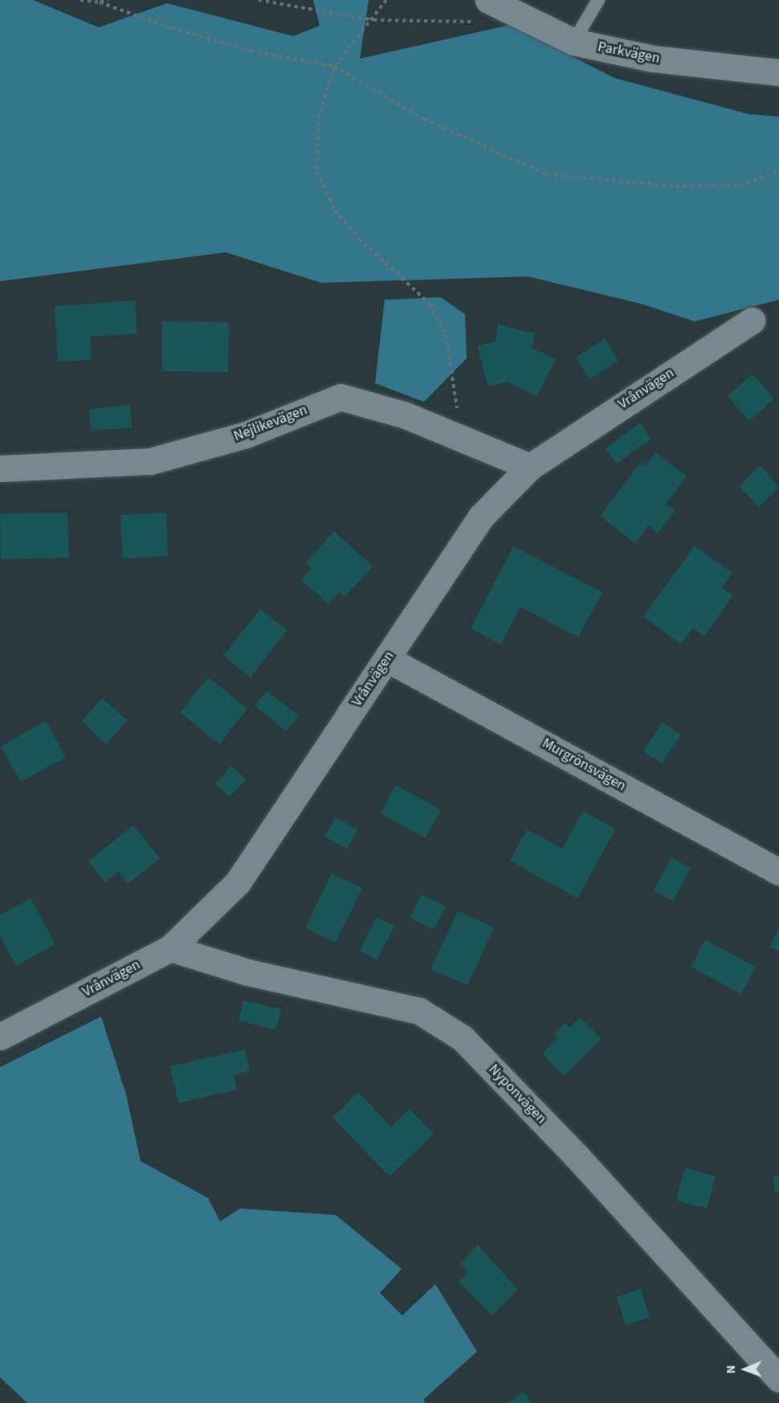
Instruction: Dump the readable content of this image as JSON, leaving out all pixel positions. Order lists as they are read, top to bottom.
{
  "streets": {
    "street": [
      "Parkvägen",
      "Vrånvägen",
      "Nejlikevägen",
      "Murgrönsvägen",
      "Nyponvägen"
    ]
  },
  "crossings": [
    ["Vrånvägen", "Nejlikevägen"],
    ["Vrånvägen", "Murgrönsvägen"],
    ["Vrånvägen", "Nyponvägen"]
  ],
  "north": "left"
}
